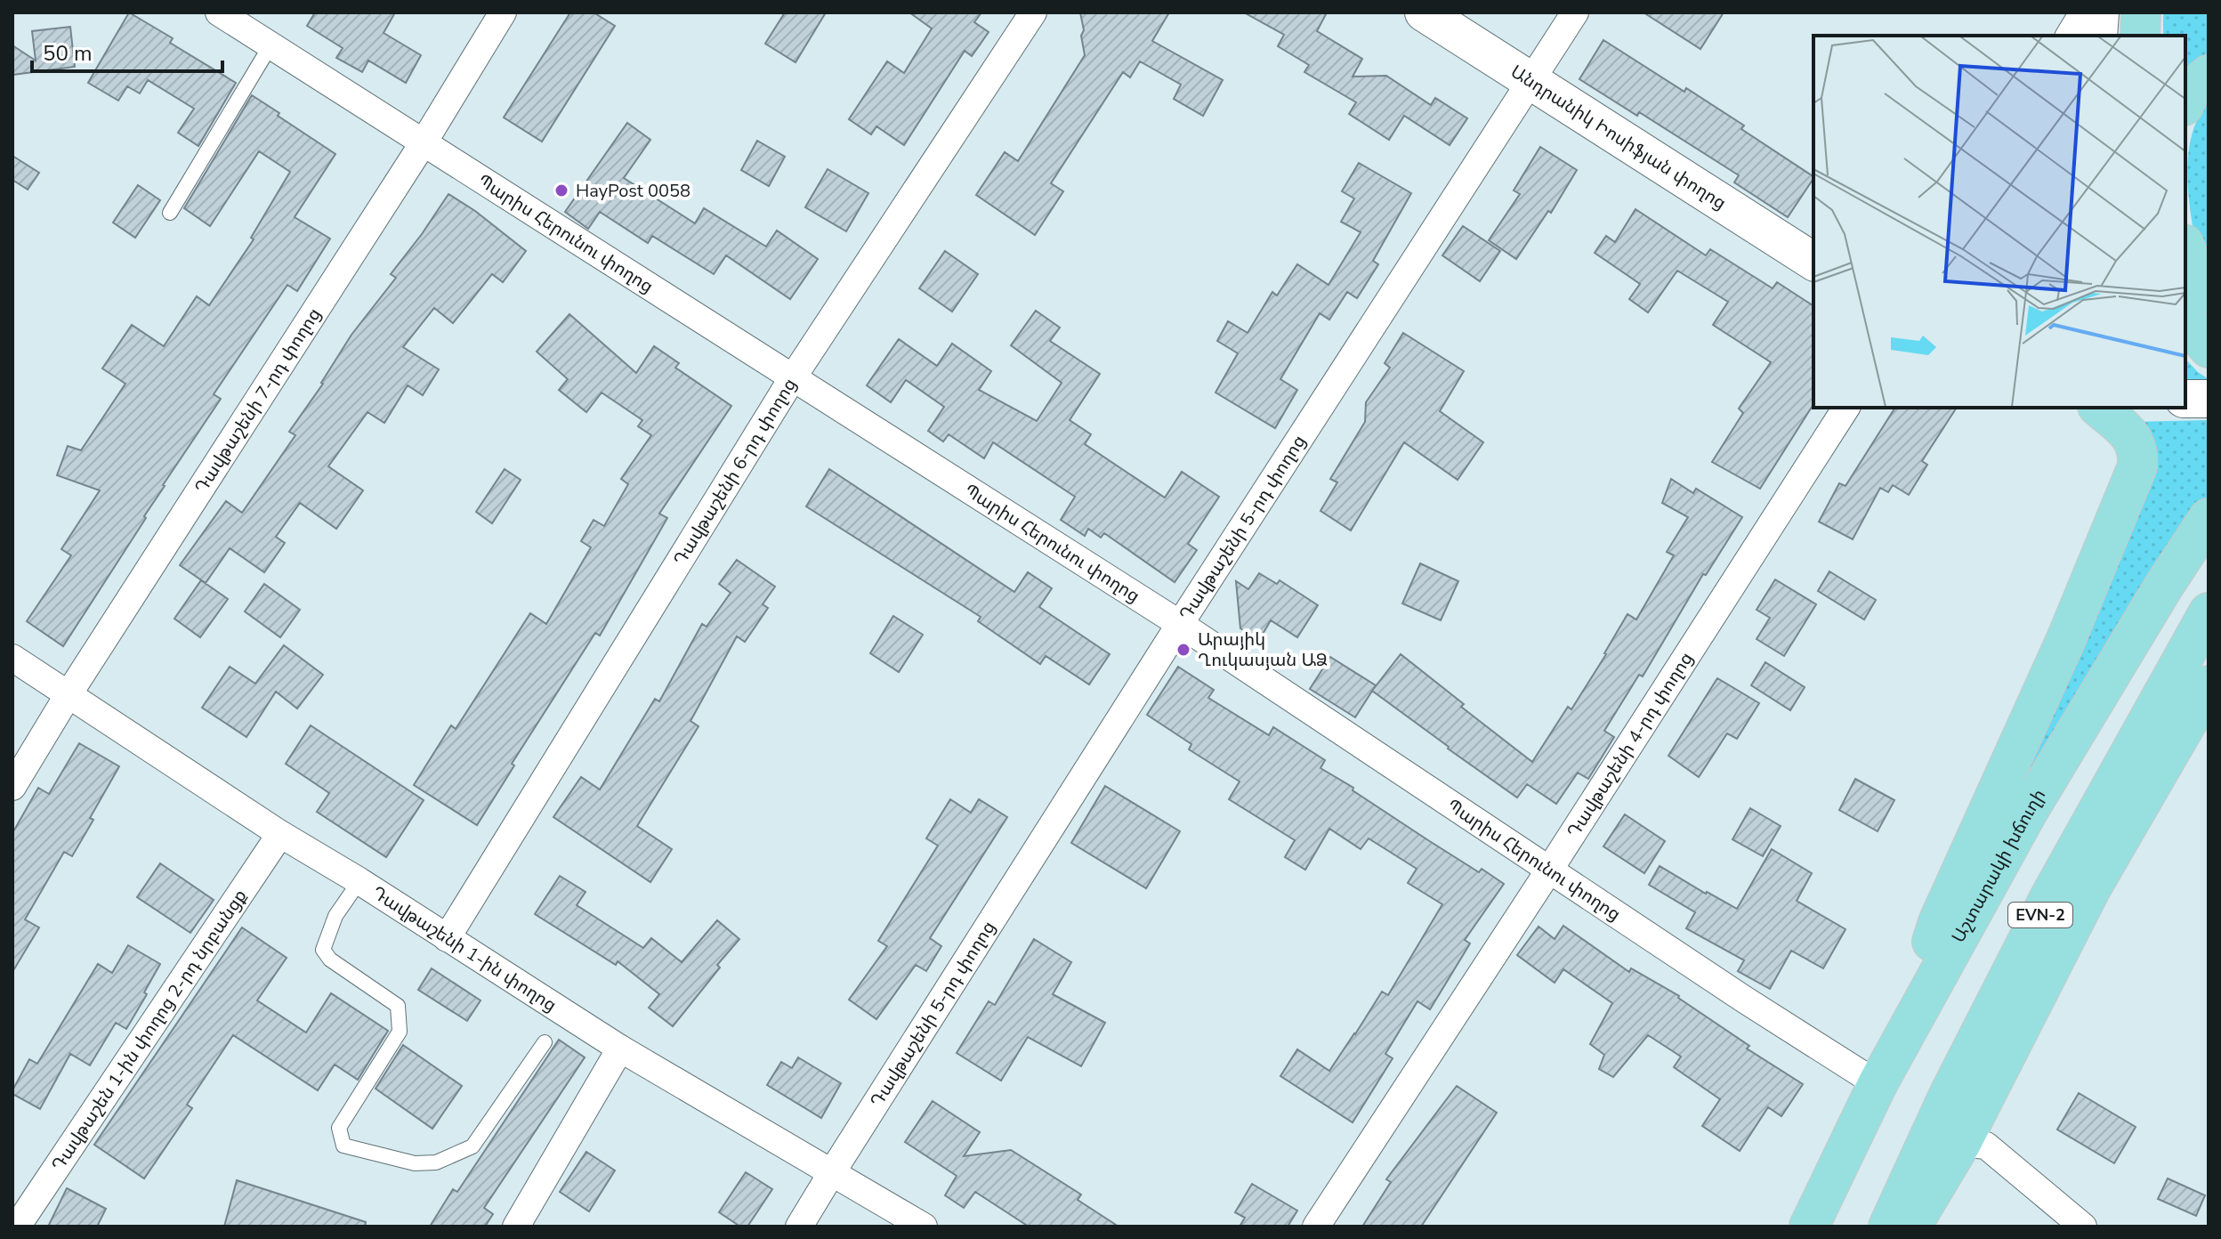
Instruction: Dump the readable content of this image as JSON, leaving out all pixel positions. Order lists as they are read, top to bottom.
{
  "streets": {
    "main road": ["Աշտարակի խճուղի", "EVN-2"],
    "street": [
      "Անդրանիկ Իոսիֆյան փողոց",
      "Պարիս Հերունու փողոց",
      "Դավթաշենի 7-րդ փողոց",
      "Դավթաշենի 6-րդ փողոց",
      "Դավթաշենի 5-րդ փողոց",
      "Դավթաշենի 4-րդ փողոց",
      "Դավթաշենի 1-ին փողոց",
      "Դավթաշեն 1-ին փողոց 2-րդ նրբանցք"
    ]
  },
  "crossings": [
    ["Անդրանիկ Իոսիֆյան փողոց", "Դավթաշենի 5-րդ փողոց"],
    ["Պարիս Հերունու փողոց", "Դավթաշենի 7-րդ փողոց"],
    ["Պարիս Հերունու փողոց", "Դավթաշենի 6-րդ փողոց"],
    ["Պարիս Հերունու փողոց", "Դավթաշենի 5-րդ փողոց"],
    ["Պարիս Հերունու փողոց", "Դավթաշենի 4-րդ փողոց"],
    ["Պարիս Հերունու փողոց", "Աշտարակի խճուղի"],
    ["Դավթաշենի 7-րդ փողոց", "Դավթաշենի 1-ին փողոց"],
    ["Դավթաշենի 6-րդ փողոց", "Դավթաշենի 1-ին փողոց"],
    ["Դավթաշենի 5-րդ փողոց", "Դավթաշենի 1-ին փողոց"],
    ["Դավթաշենի 1-ին փողոց", "Դավթաշեն 1-ին փողոց 2-րդ նրբանցք"]
  ],
  "places": ["HayPost 0058", "Արայիկ Ղուկասյան ԱՁ"],
  "scale_bar": "50 m"
}
